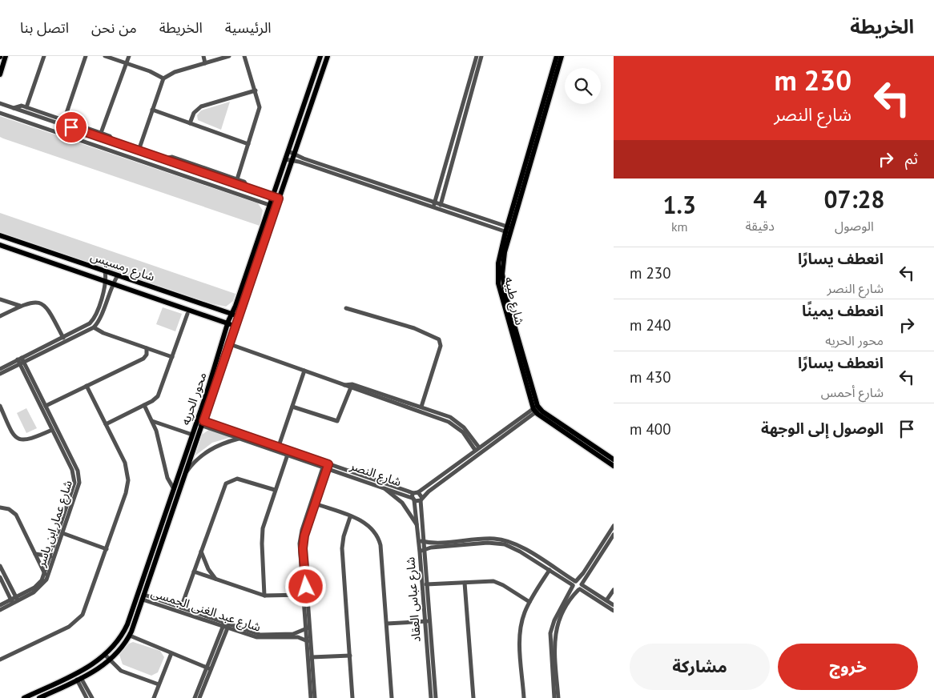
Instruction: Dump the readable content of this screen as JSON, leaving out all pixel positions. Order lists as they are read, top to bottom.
{
  "streets": {
    "main road": ["شارع رمسيس", "شارع طيبه", "محور الحريه"],
    "street": [
      "شارع النصر",
      "شارع عمار ابن ياسر",
      "شارع عباس العقاد",
      "شارع عبد الغنى الجمسى"
    ]
  },
  "crossings": [
    ["شارع رمسيس", "محور الحريه"],
    ["محور الحريه", "شارع النصر"],
    ["محور الحريه", "شارع عبد الغنى الجمسى"],
    ["شارع النصر", "شارع عباس العقاد"]
  ],
  "page": {
    "header": "الخريطة",
    "nav": [
      "الرئيسية",
      "الخريطة",
      "من نحن",
      "اتصل بنا"
    ],
    "turn": ["230 m", "شارع النصر"],
    "then": "ثم",
    "eta": [
      "07:28",
      "الوصول",
      "4",
      "دقيقة",
      "1.3",
      "km"
    ],
    "list": [
      {
        "name": "انعطف يسارًا",
        "note": "شارع النصر",
        "value": "230 m"
      },
      {
        "name": "انعطف يمينًا",
        "note": "محور الحريه",
        "value": "240 m"
      },
      {
        "name": "انعطف يسارًا",
        "note": "شارع أحمس",
        "value": "430 m"
      },
      {
        "name": "الوصول إلى الوجهة",
        "value": "400 m"
      }
    ],
    "buttons": ["خروج", "مشاركة"]
  }
}
